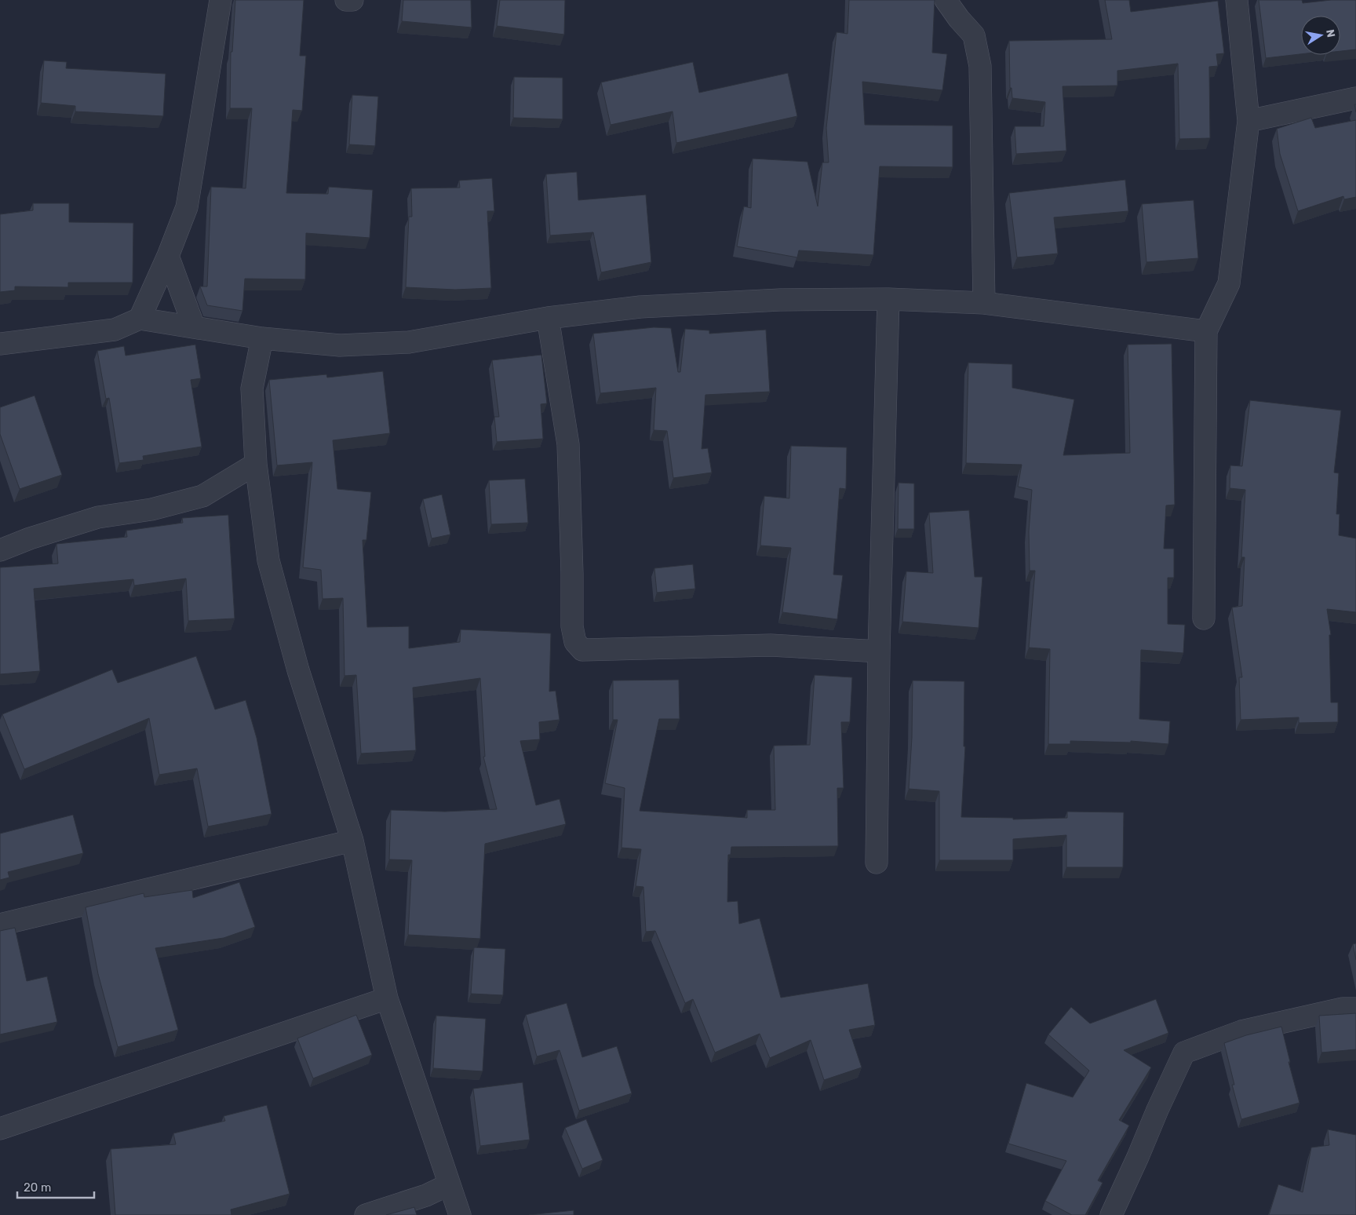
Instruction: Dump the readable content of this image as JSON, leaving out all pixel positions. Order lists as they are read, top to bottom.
{
  "scale_bar": "20 m",
  "north": "right"
}
